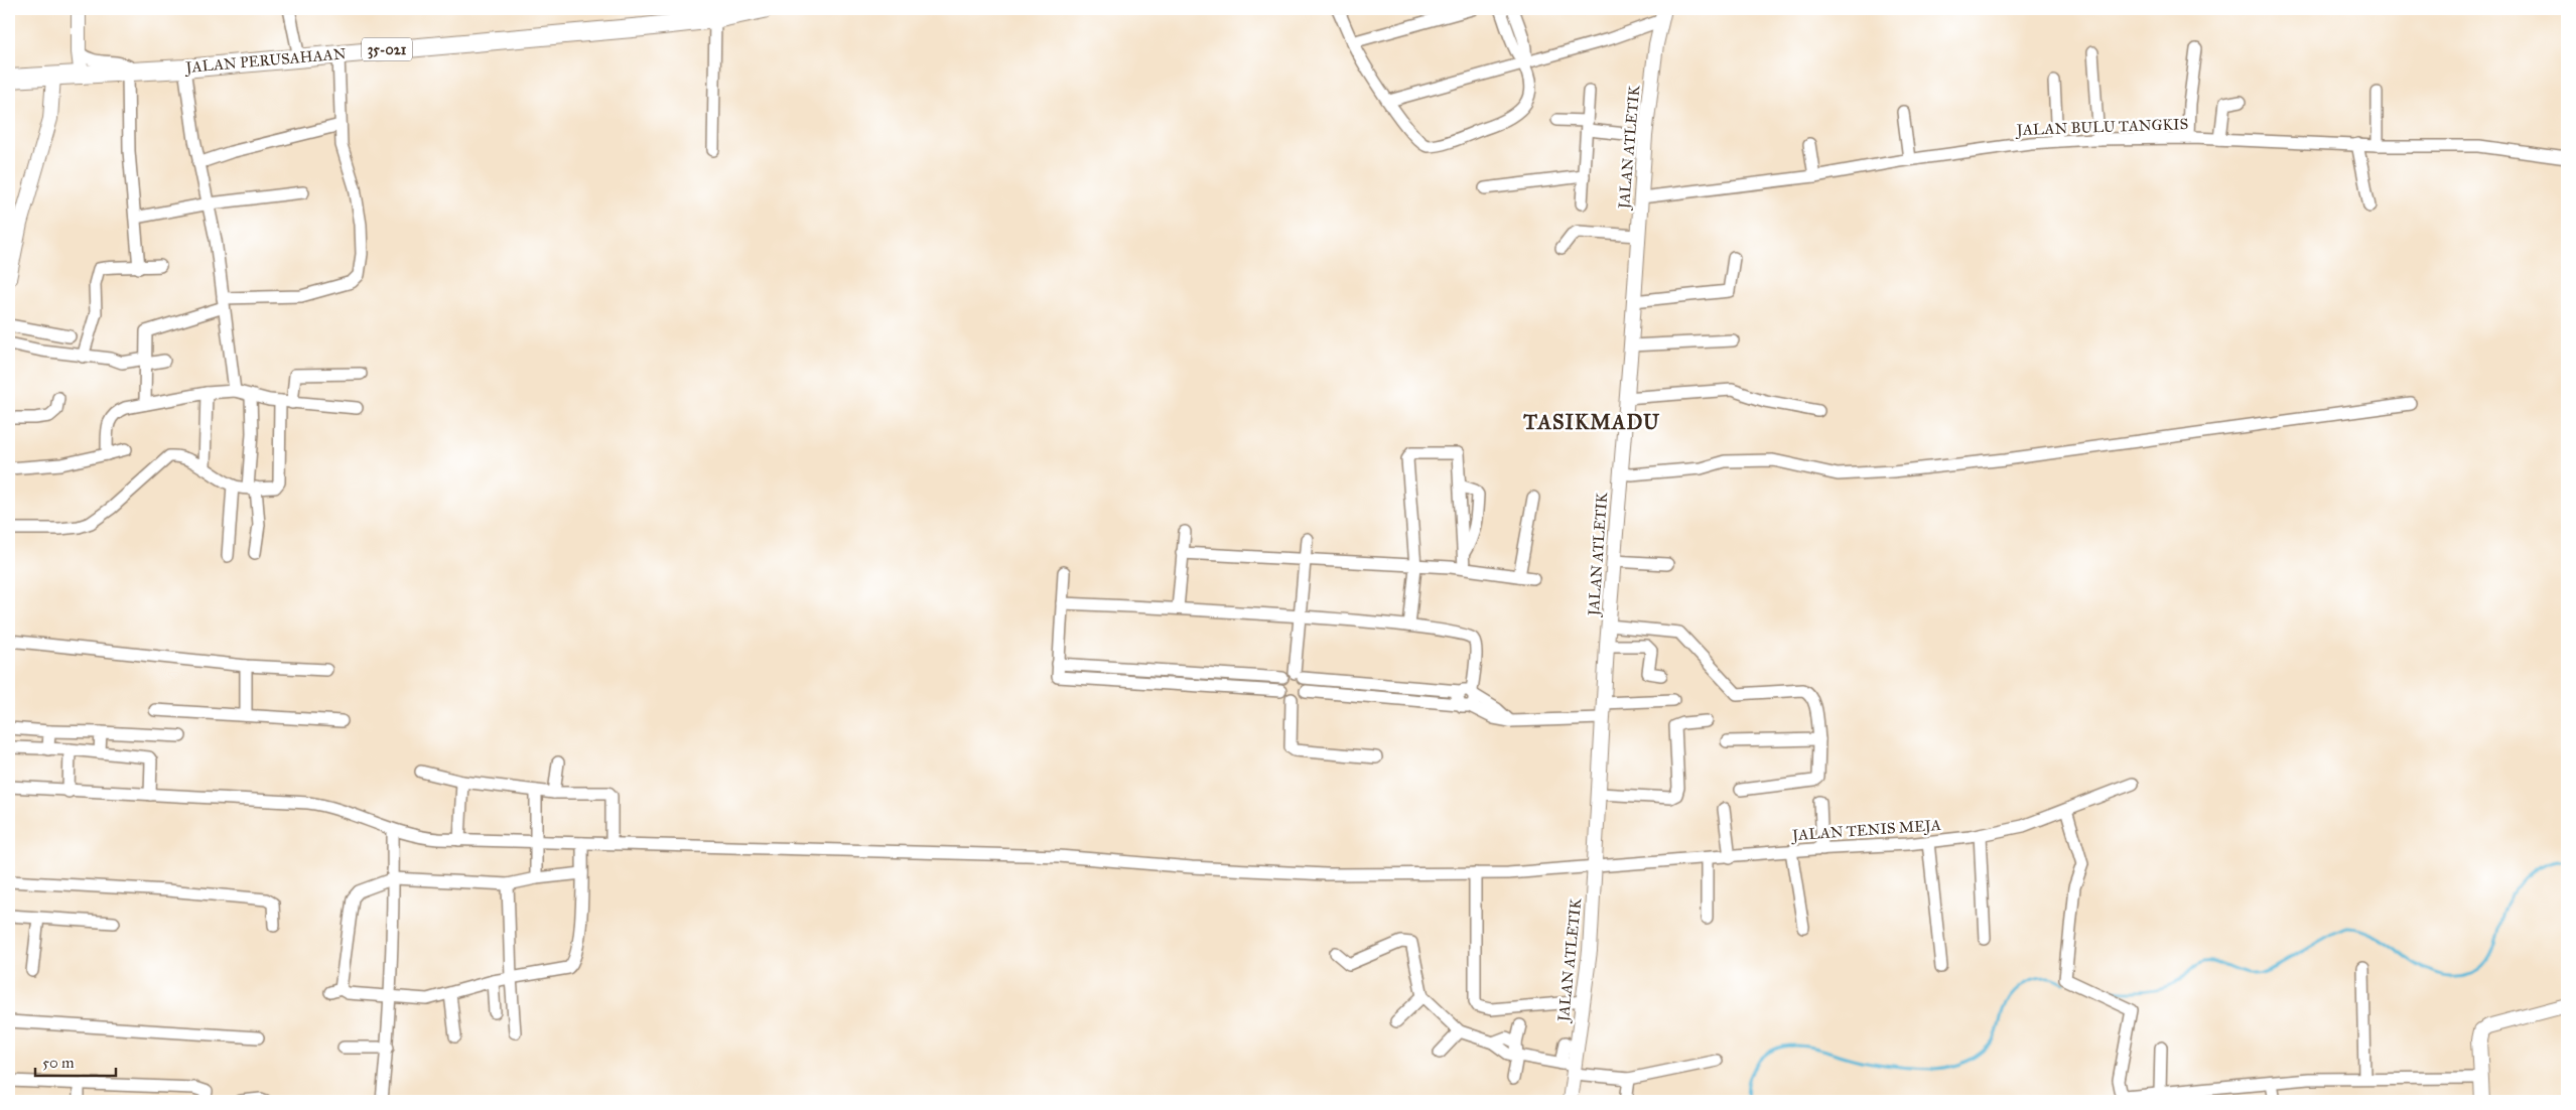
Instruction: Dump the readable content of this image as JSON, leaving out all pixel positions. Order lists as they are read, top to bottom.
{
  "streets": {
    "main road": ["35-021", "JALAN PERUSAHAAN"],
    "street": ["JALAN BULU TANGKIS", "JALAN ATLETIK", "JALAN TENIS MEJA"]
  },
  "crossings": [
    ["JALAN BULU TANGKIS", "JALAN ATLETIK"],
    ["JALAN ATLETIK", "JALAN TENIS MEJA"]
  ],
  "districts": ["TASIKMADU"],
  "scale_bar": "50 m"
}
